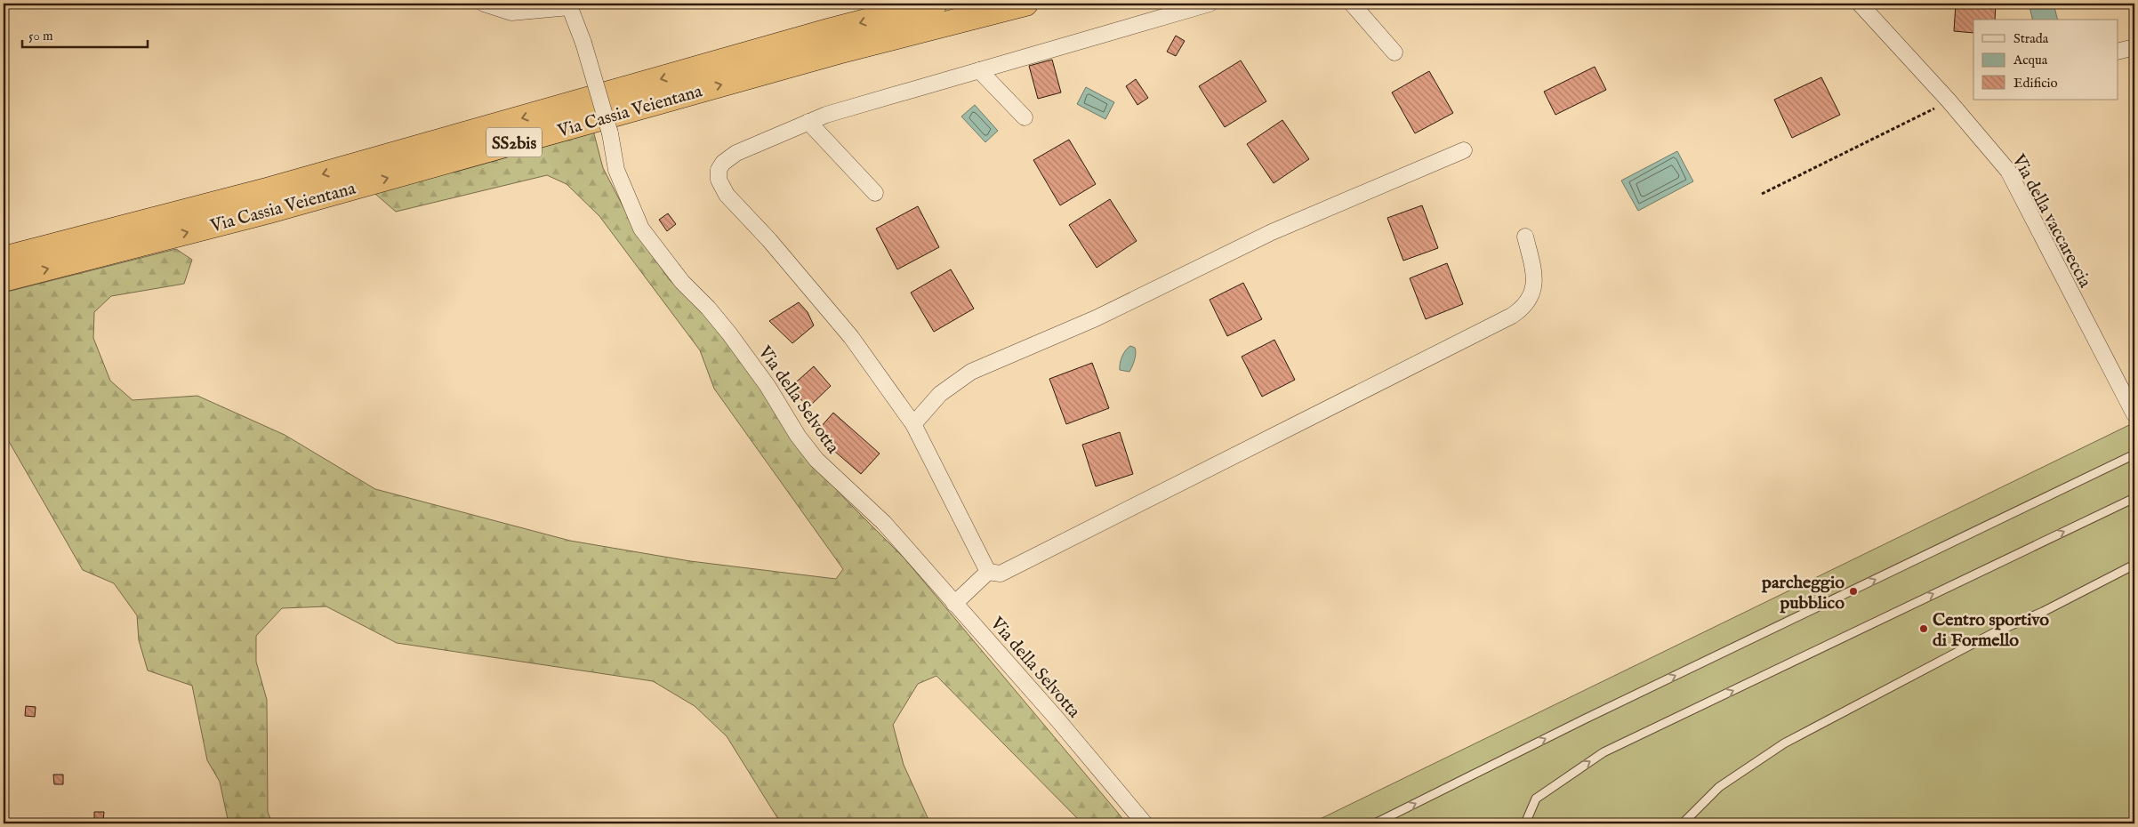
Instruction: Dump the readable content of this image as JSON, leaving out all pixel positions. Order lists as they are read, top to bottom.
{
  "streets": {
    "highway": ["Via Cassia Veientana", "SS2bis"],
    "street": ["Via della vaccareccia", "Via della Selvotta"]
  },
  "places": ["parcheggio pubblico", "Centro sportivo di Formello"],
  "legend": ["Strada", "Acqua", "Edificio"],
  "scale_bar": "50 m"
}
